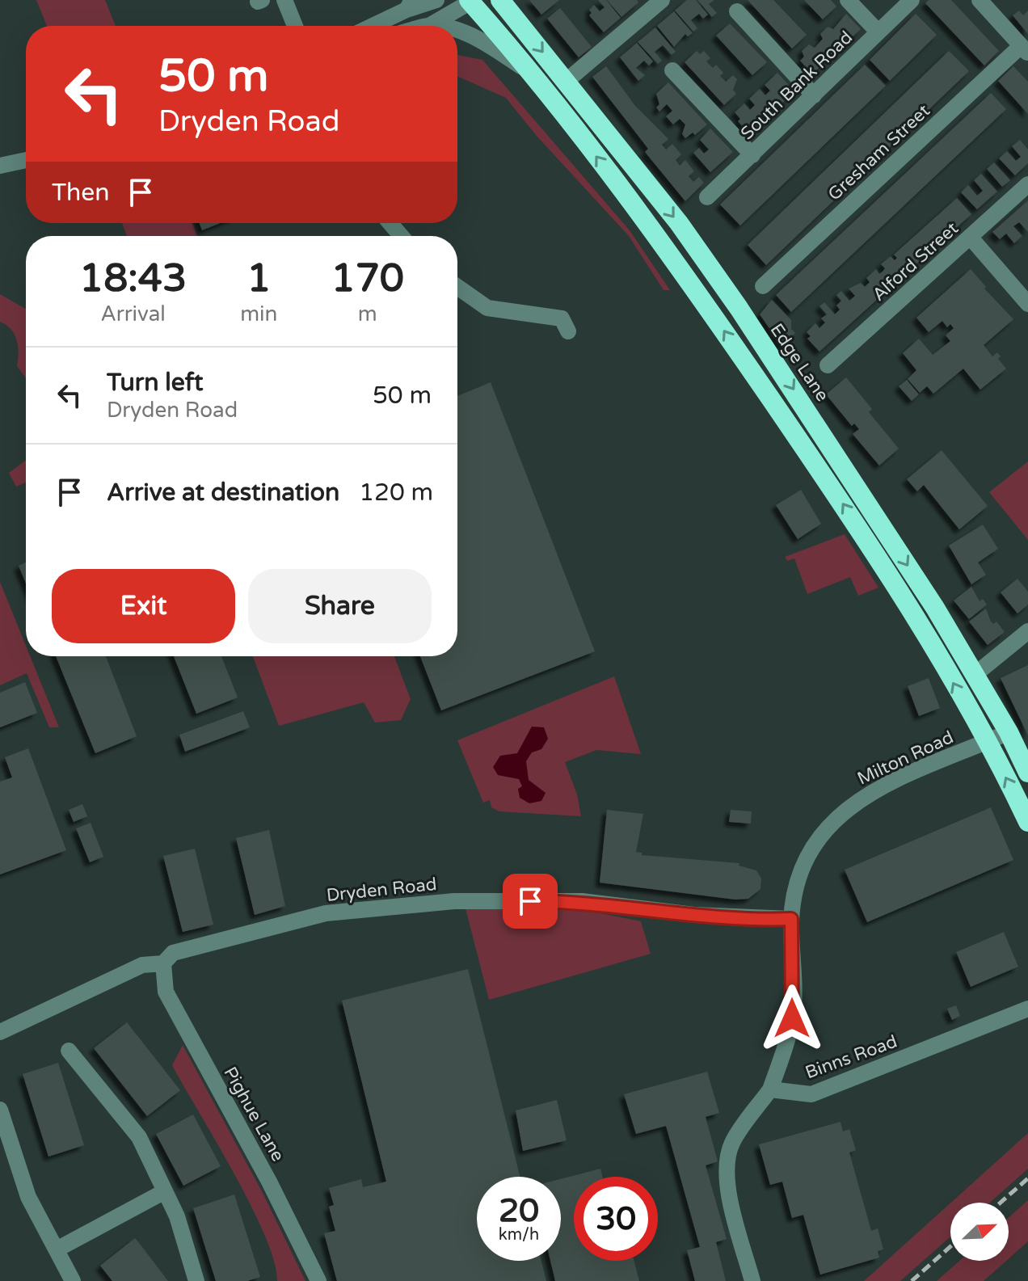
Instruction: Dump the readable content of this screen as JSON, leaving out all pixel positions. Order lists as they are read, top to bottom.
{
  "streets": {
    "highway": ["Edge Lane"],
    "street": [
      "South Bank Road",
      "Gresham Street",
      "Alford Street",
      "Milton Road",
      "Dryden Road",
      "Binns Road",
      "Pighue Lane"
    ]
  },
  "crossings": [
    ["Edge Lane", "Milton Road"],
    ["Milton Road", "Dryden Road"],
    ["Milton Road", "Binns Road"],
    ["Dryden Road", "Pighue Lane"]
  ],
  "north": "top right",
  "page": {
    "turn": ["50 m", "Dryden Road"],
    "then": "Then",
    "eta": [
      "18:43",
      "Arrival",
      "1",
      "min",
      "170",
      "m"
    ],
    "list": [
      {
        "name": "Turn left",
        "note": "Dryden Road",
        "value": "50 m"
      },
      {
        "name": "Arrive at destination",
        "value": "120 m"
      }
    ],
    "buttons": ["Exit", "Share"],
    "speed": "20 km/h",
    "limit": "30"
  }
}
